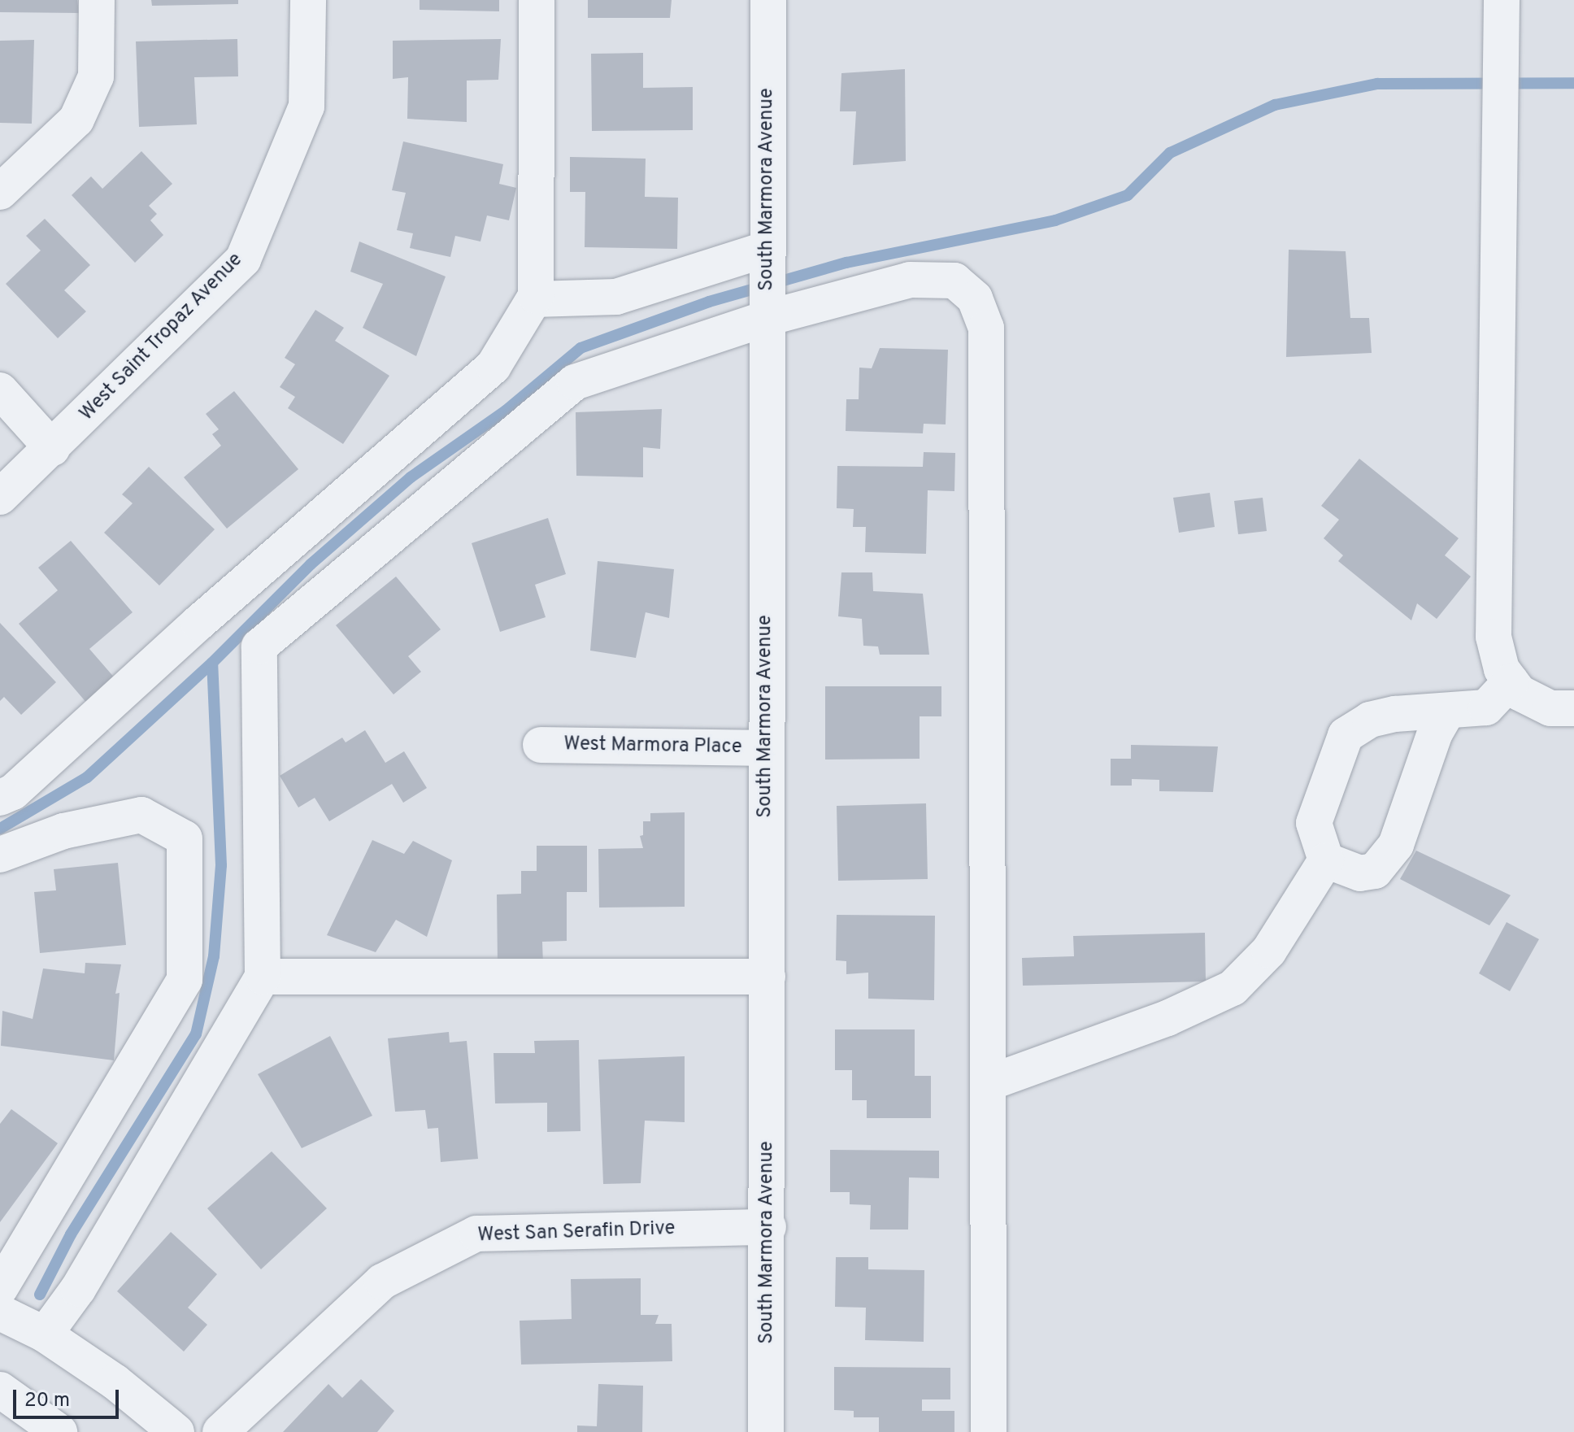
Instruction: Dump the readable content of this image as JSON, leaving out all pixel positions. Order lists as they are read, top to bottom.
{
  "streets": {
    "street": [
      "South Marmora Avenue",
      "West Saint Tropaz Avenue",
      "West Marmora Place",
      "West San Serafin Drive"
    ]
  },
  "crossings": [
    ["South Marmora Avenue", "West Marmora Place"],
    ["South Marmora Avenue", "West San Serafin Drive"]
  ],
  "scale_bar": "20 m"
}
